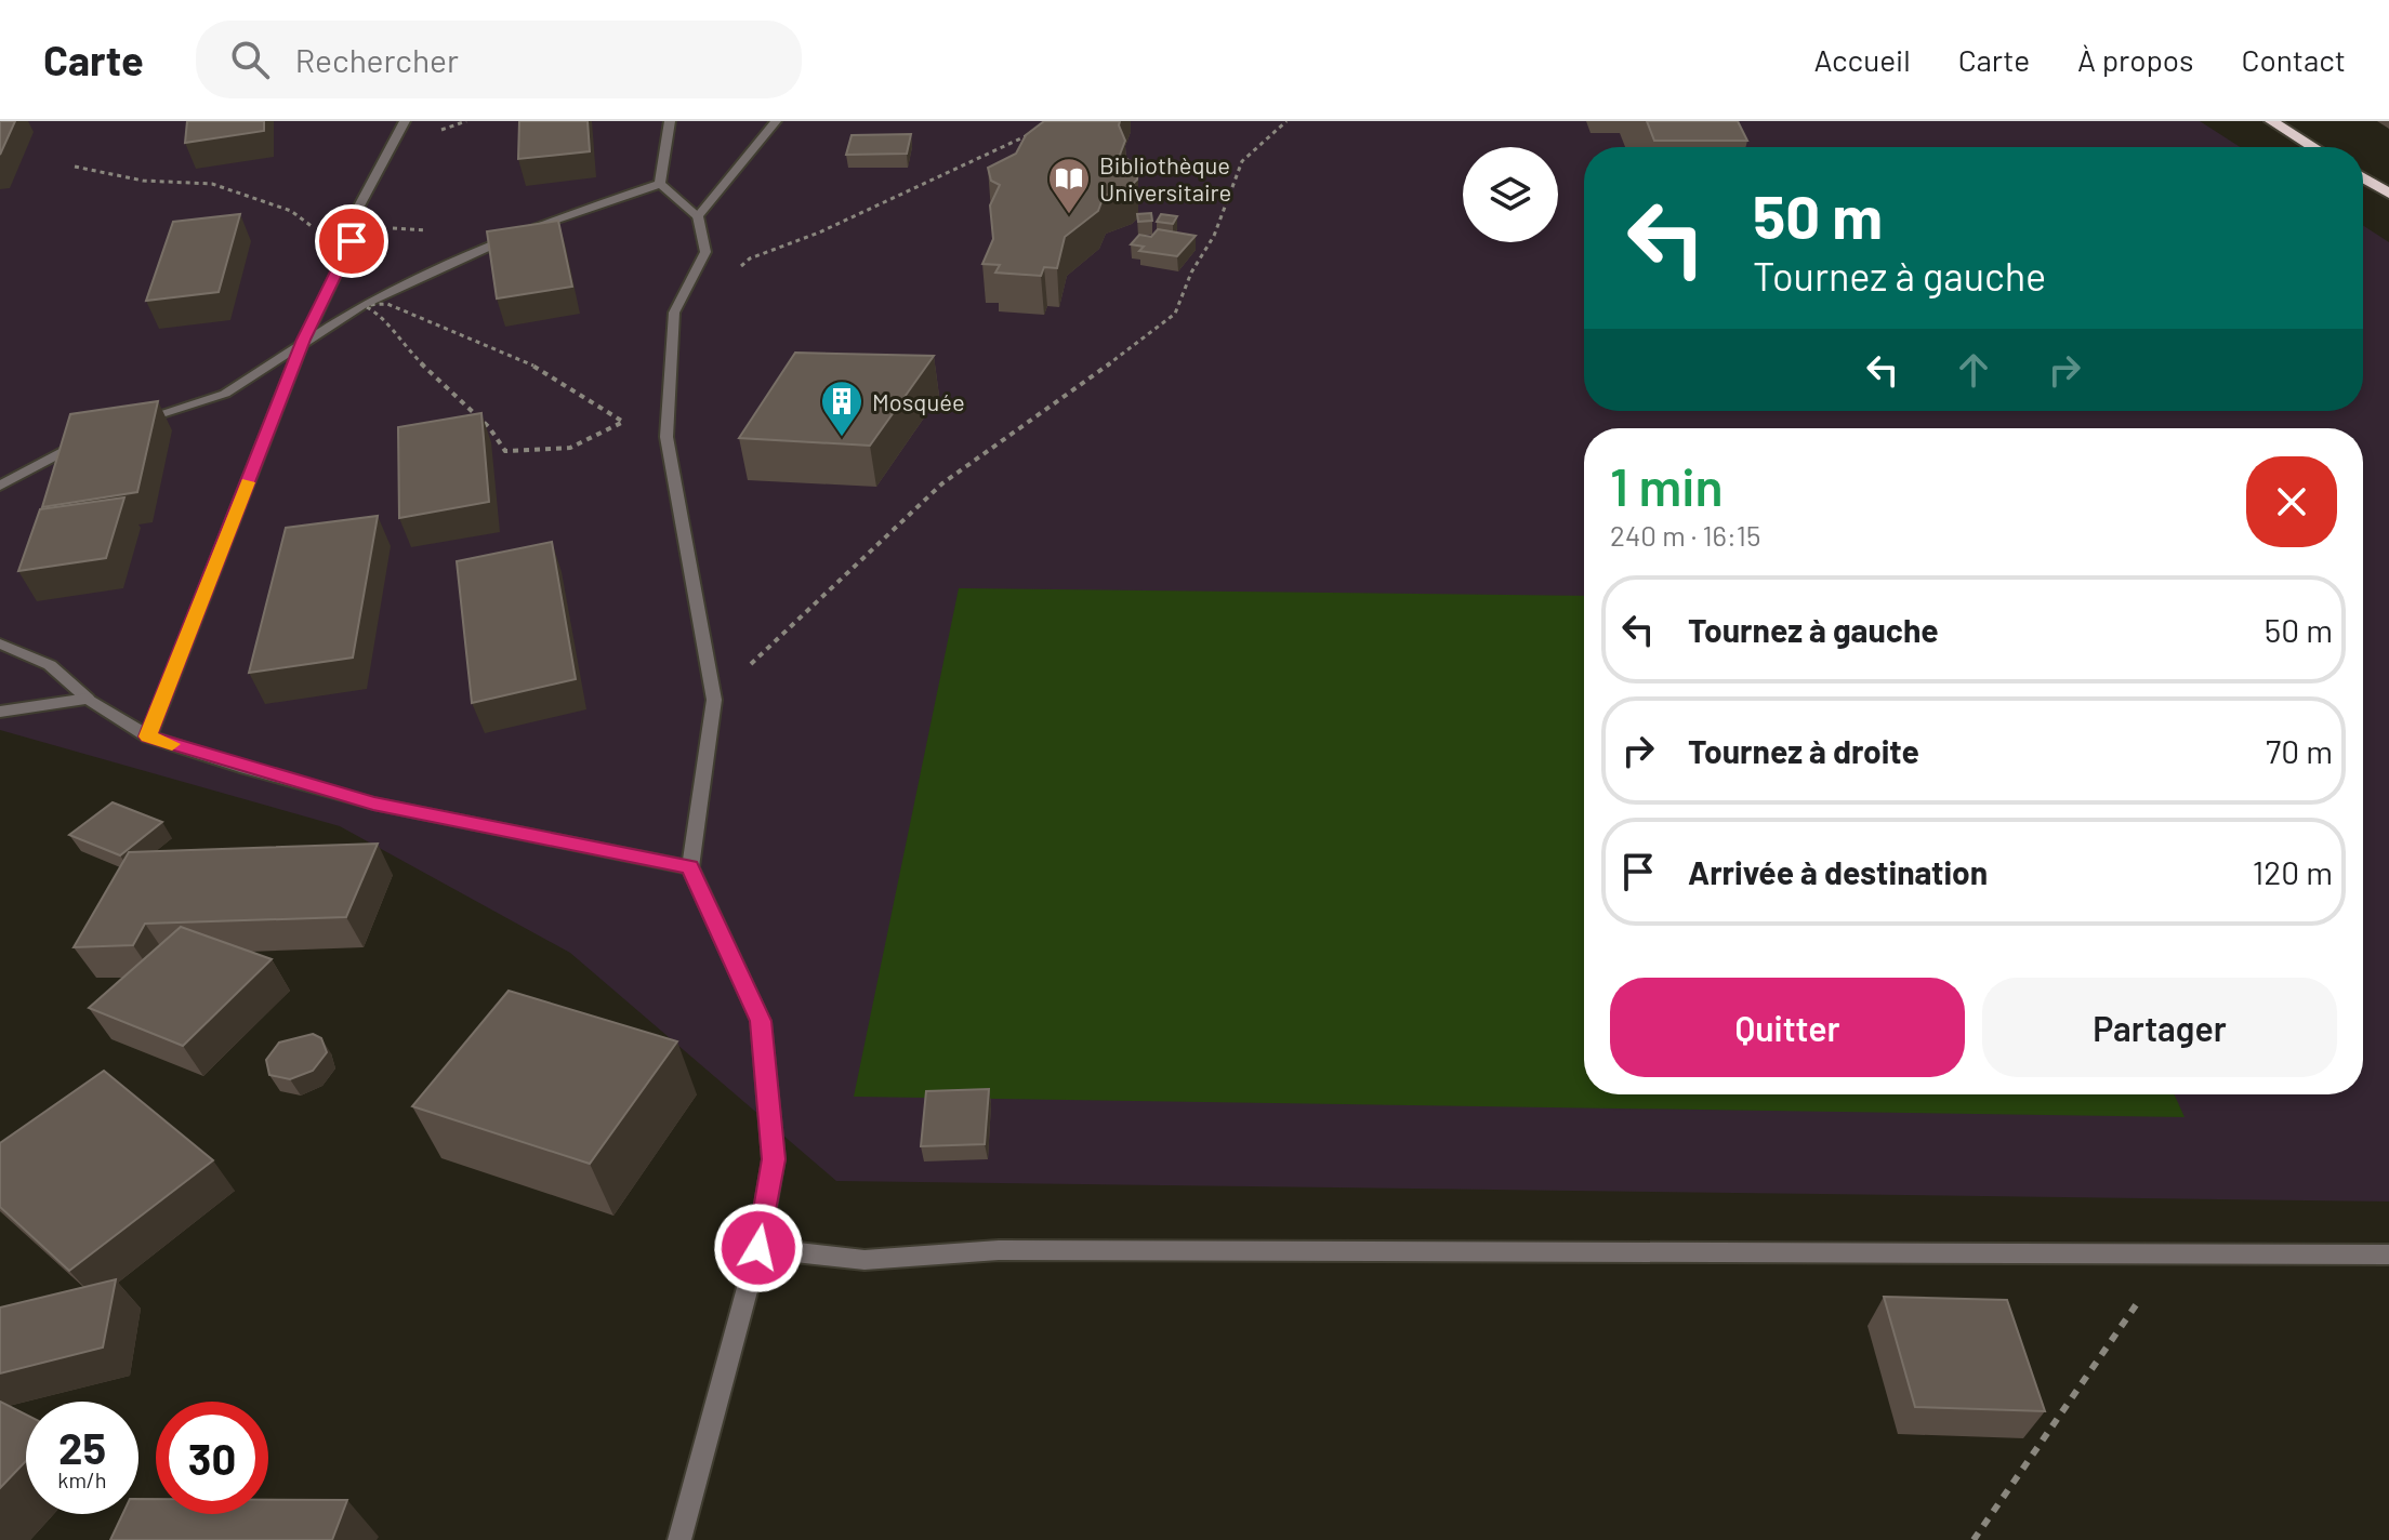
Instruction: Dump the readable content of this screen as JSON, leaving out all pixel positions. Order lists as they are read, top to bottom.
{
  "places": {
    "library": ["Bibliothèque Universitaire"],
    "building": ["Mosquée"]
  },
  "page": {
    "header": "Carte",
    "search": "Rechercher",
    "nav": [
      "Accueil",
      "Carte",
      "À propos",
      "Contact"
    ],
    "turn": ["50 m", "Tournez à gauche"],
    "heading": ["1 min", "240 m · 16:15"],
    "list": [
      {
        "name": "Tournez à gauche",
        "value": "50 m"
      },
      {
        "name": "Tournez à droite",
        "value": "70 m"
      },
      {
        "name": "Arrivée à destination",
        "value": "120 m"
      }
    ],
    "buttons": ["Quitter", "Partager"],
    "speed": "25 km/h",
    "limit": "30"
  }
}
